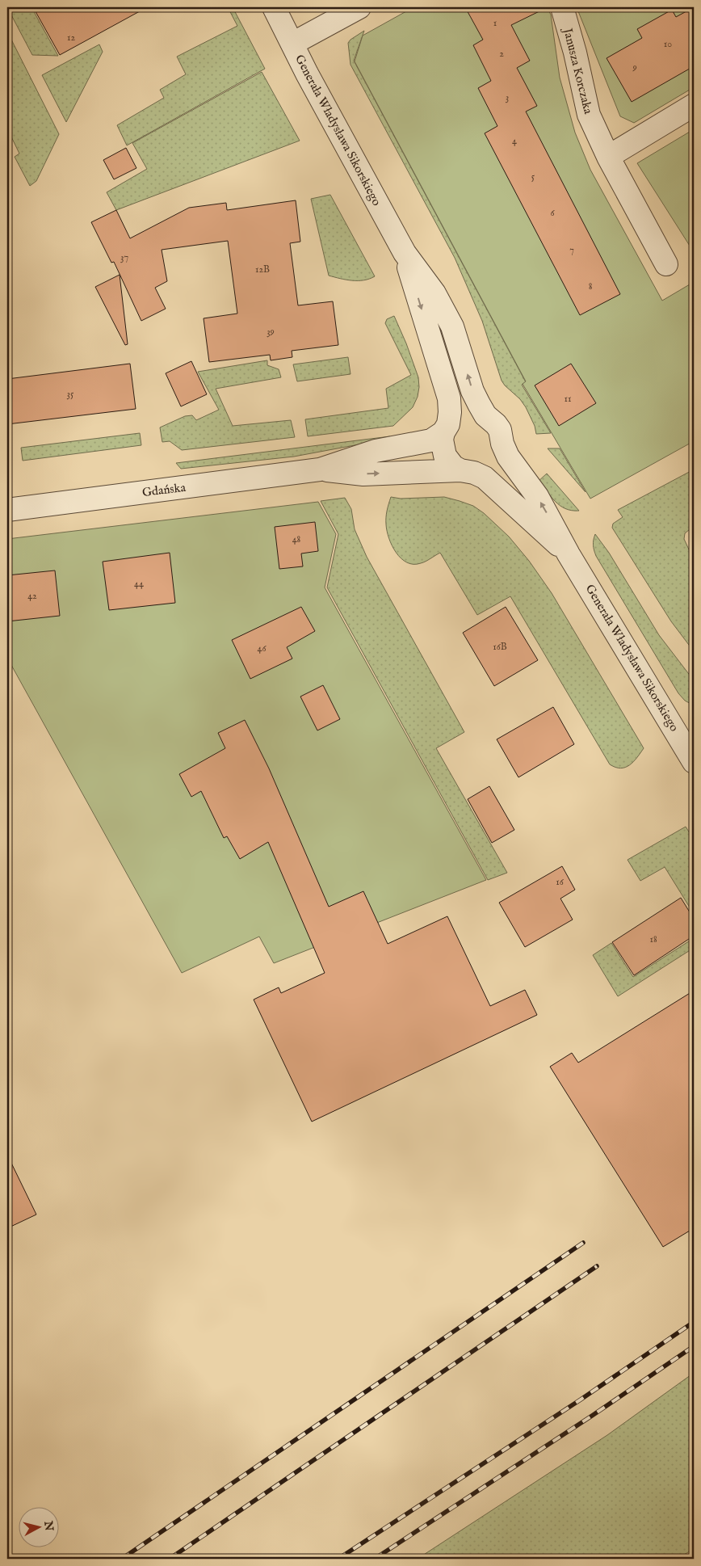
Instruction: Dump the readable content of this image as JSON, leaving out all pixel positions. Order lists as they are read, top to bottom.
{
  "streets": {
    "street": ["Janusza Korczaka", "Generała Władysława Sikorskiego", "Gdańska"]
  },
  "crossings": [
    ["Generała Władysława Sikorskiego", "Gdańska"]
  ],
  "house_numbers": [
    "1",
    "12",
    "10",
    "2",
    "9",
    "3",
    "4",
    "5",
    "6",
    "7",
    "37",
    "12B",
    "8",
    "39",
    "35",
    "11",
    "48",
    "44",
    "42",
    "16B",
    "46",
    "16",
    "18"
  ],
  "north": "right"
}
